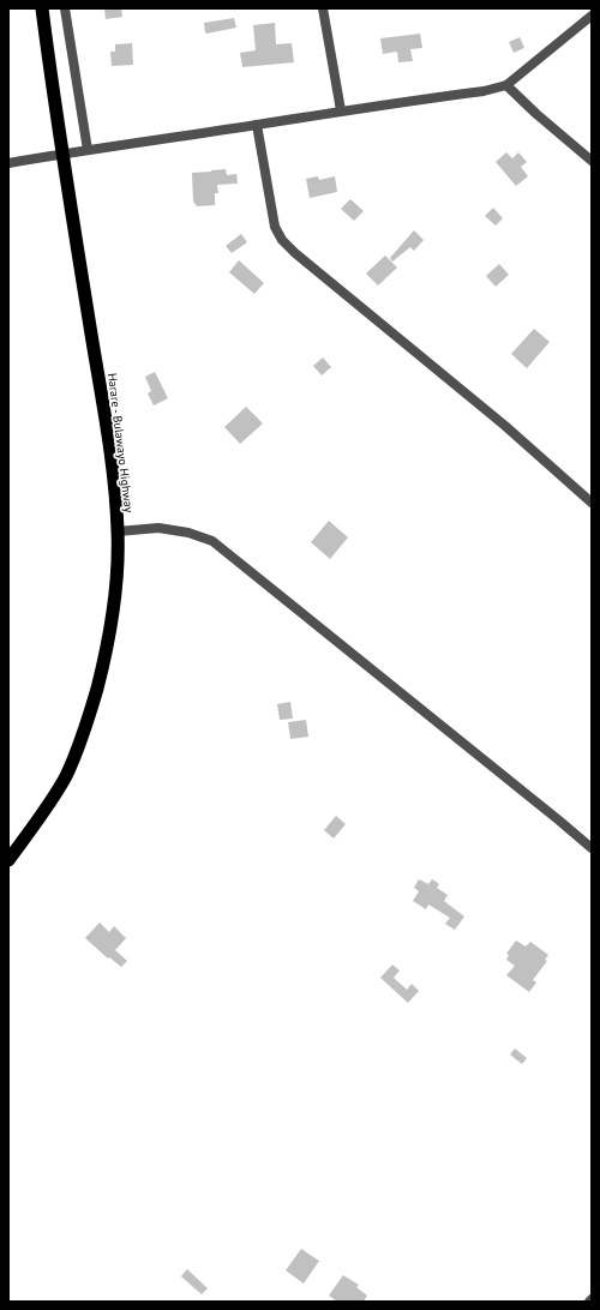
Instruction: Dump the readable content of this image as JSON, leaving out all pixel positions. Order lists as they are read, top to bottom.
{
  "streets": {
    "highway": ["Harare - Bulawayo Highway"]
  }
}
